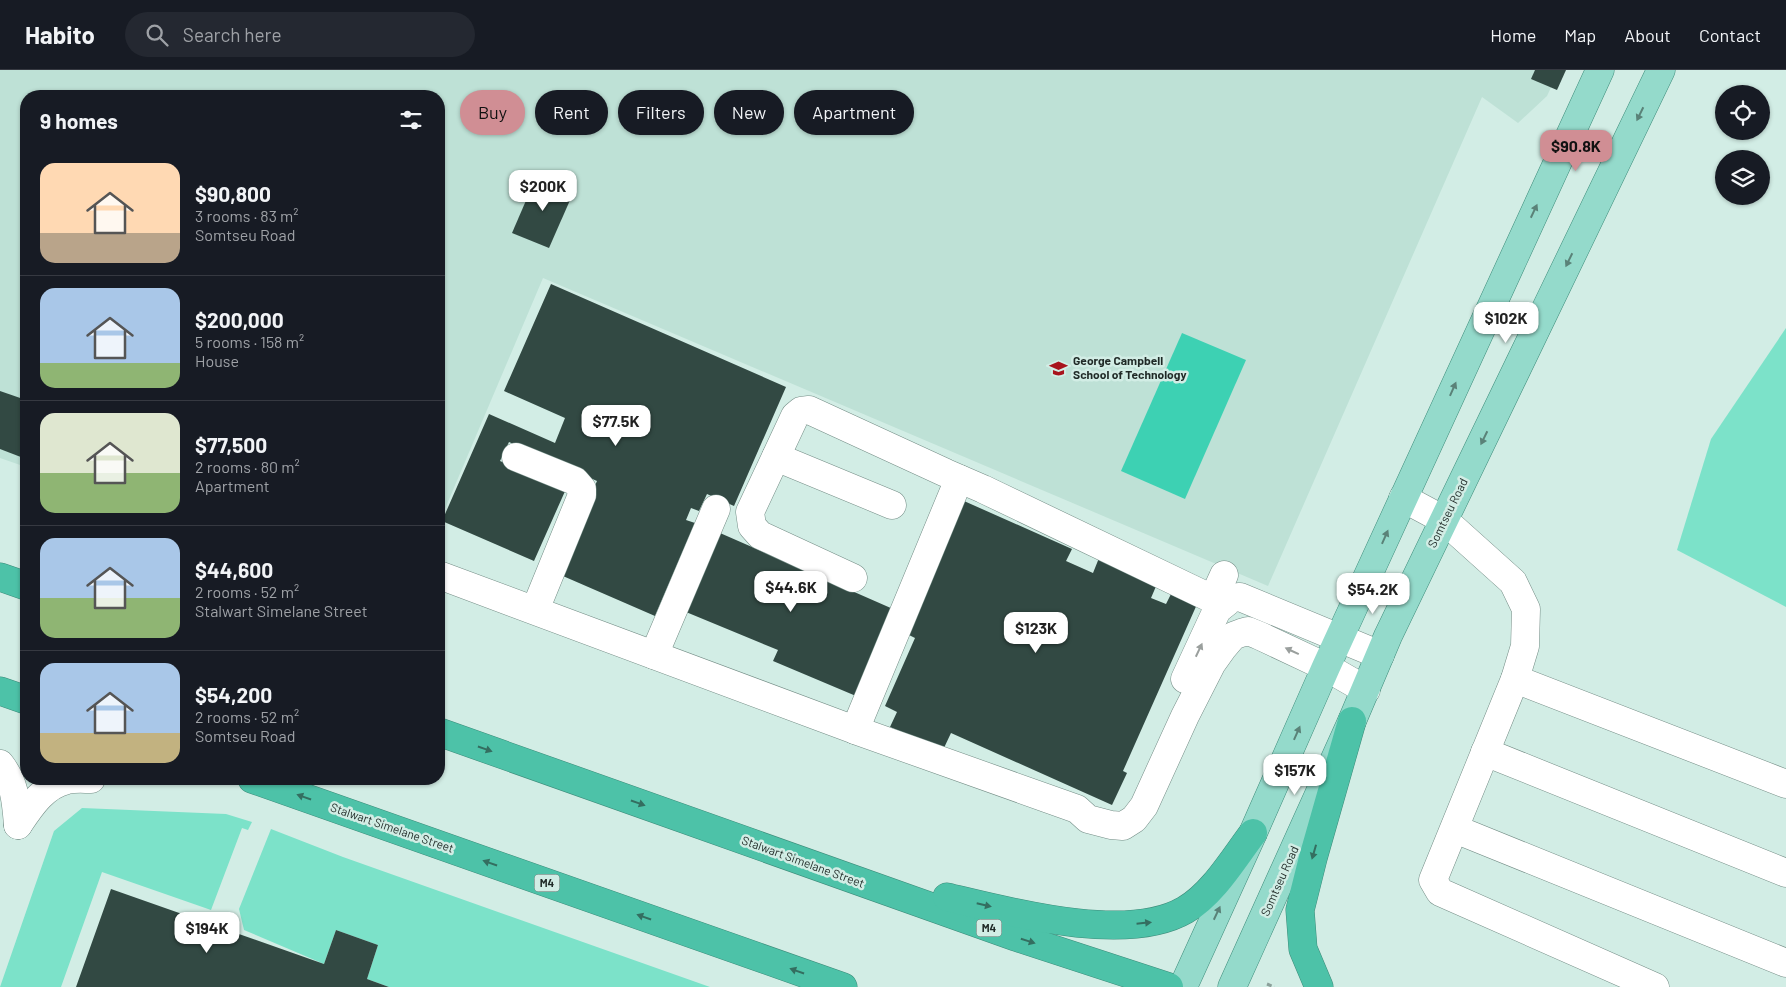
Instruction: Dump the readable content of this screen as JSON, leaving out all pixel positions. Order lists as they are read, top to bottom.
{
  "streets": {
    "highway": ["Stalwart Simelane Street", "M4"],
    "main road": ["Somtseu Road"]
  },
  "places": {
    "school or university": ["George Campbell School of Technology"]
  },
  "page": {
    "header": "Habito",
    "search": "Search here",
    "nav": [
      "Home",
      "Map",
      "About",
      "Contact"
    ],
    "chip": [
      "Buy",
      "Rent",
      "Filters",
      "New",
      "Apartment"
    ],
    "heading": "9 homes",
    "price": [
      "$90.8K",
      "$200K",
      "$102K",
      "$77.5K",
      "$44.6K",
      "$54.2K",
      "$123K",
      "$157K",
      "$194K"
    ],
    "list": [
      {
        "name": "$90,800",
        "note": "3 rooms · 83 m² · Somtseu Road"
      },
      {
        "name": "$200,000",
        "note": "5 rooms · 158 m² · House"
      },
      {
        "name": "$77,500",
        "note": "2 rooms · 80 m² · Apartment"
      },
      {
        "name": "$44,600",
        "note": "2 rooms · 52 m² · Stalwart Simelane Street"
      },
      {
        "name": "$54,200",
        "note": "2 rooms · 52 m² · Somtseu Road"
      }
    ]
  }
}
